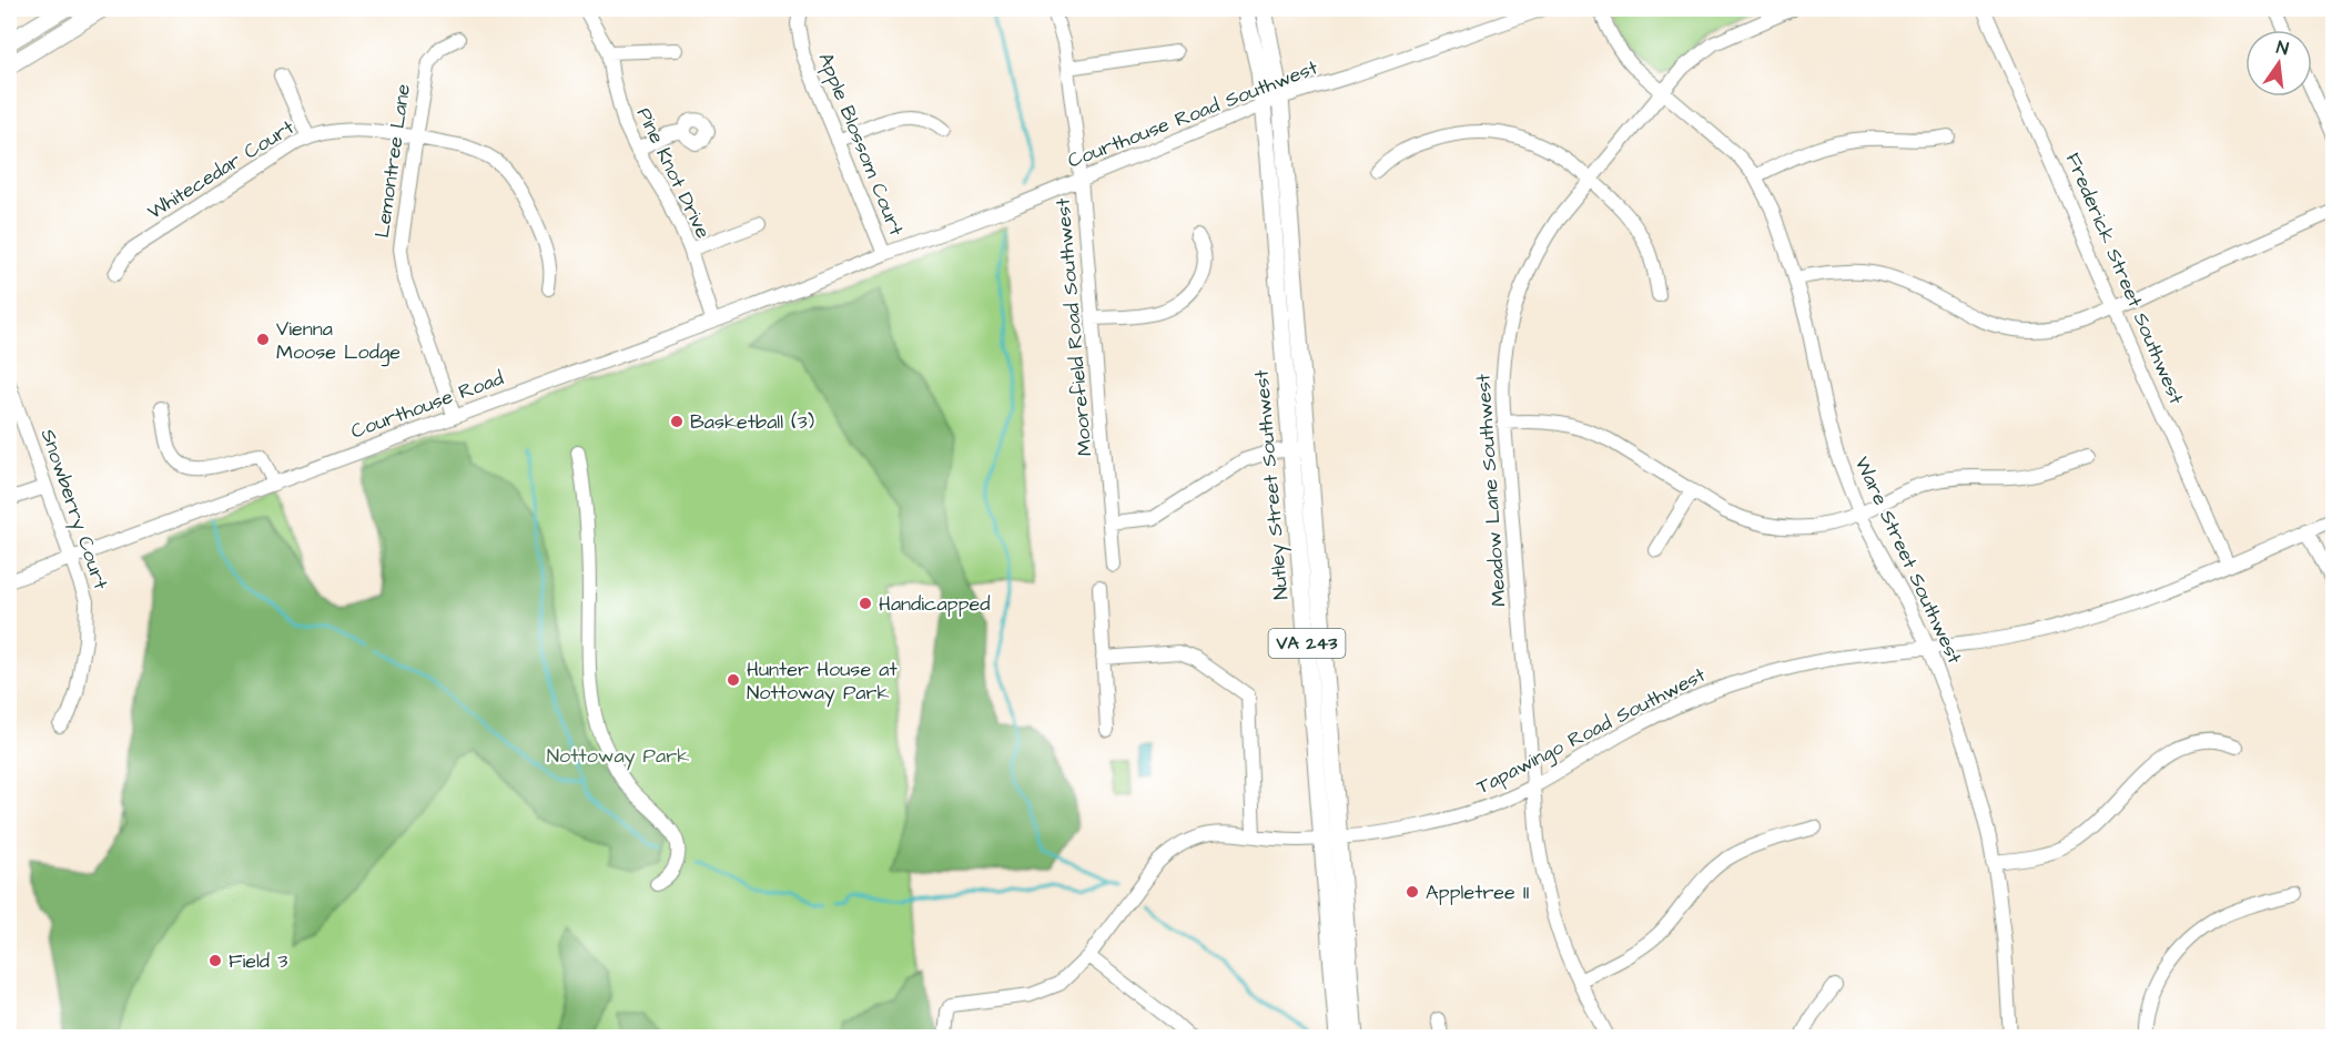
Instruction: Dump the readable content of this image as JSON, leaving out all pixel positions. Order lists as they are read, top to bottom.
{
  "streets": {
    "main road": ["Nutley Street Southwest", "VA 243"],
    "street": [
      "Courthouse Road Southwest",
      "Apple Blossom Court",
      "Lemontree Lane",
      "Whitecedar Court",
      "Pine Knot Drive",
      "Frederick Street Southwest",
      "Moorefield Road Southwest",
      "Courthouse Road",
      "Meadow Lane Southwest",
      "Snowberry Court",
      "Ware Street Southwest",
      "Tapawingo Road Southwest"
    ]
  },
  "crossings": [
    ["Courthouse Road Southwest", "Apple Blossom Court"],
    ["Courthouse Road Southwest", "Moorefield Road Southwest"],
    ["Courthouse Road Southwest", "Courthouse Road"],
    ["Courthouse Road Southwest", "Nutley Street Southwest"],
    ["Lemontree Lane", "Whitecedar Court"],
    ["Lemontree Lane", "Courthouse Road"],
    ["Pine Knot Drive", "Courthouse Road"],
    ["Frederick Street Southwest", "Tapawingo Road Southwest"],
    ["Courthouse Road", "Snowberry Court"],
    ["Nutley Street Southwest", "Tapawingo Road Southwest"],
    ["Meadow Lane Southwest", "Ware Street Southwest"],
    ["Meadow Lane Southwest", "Tapawingo Road Southwest"],
    ["Ware Street Southwest", "Tapawingo Road Southwest"]
  ],
  "parks": ["Nottoway Park"],
  "places": [
    "Vienna Moose Lodge",
    "Basketball (3)",
    "Handicapped",
    "Hunter House at Nottoway Park",
    "Appletree II",
    "Field 3"
  ],
  "north": "top"
}
